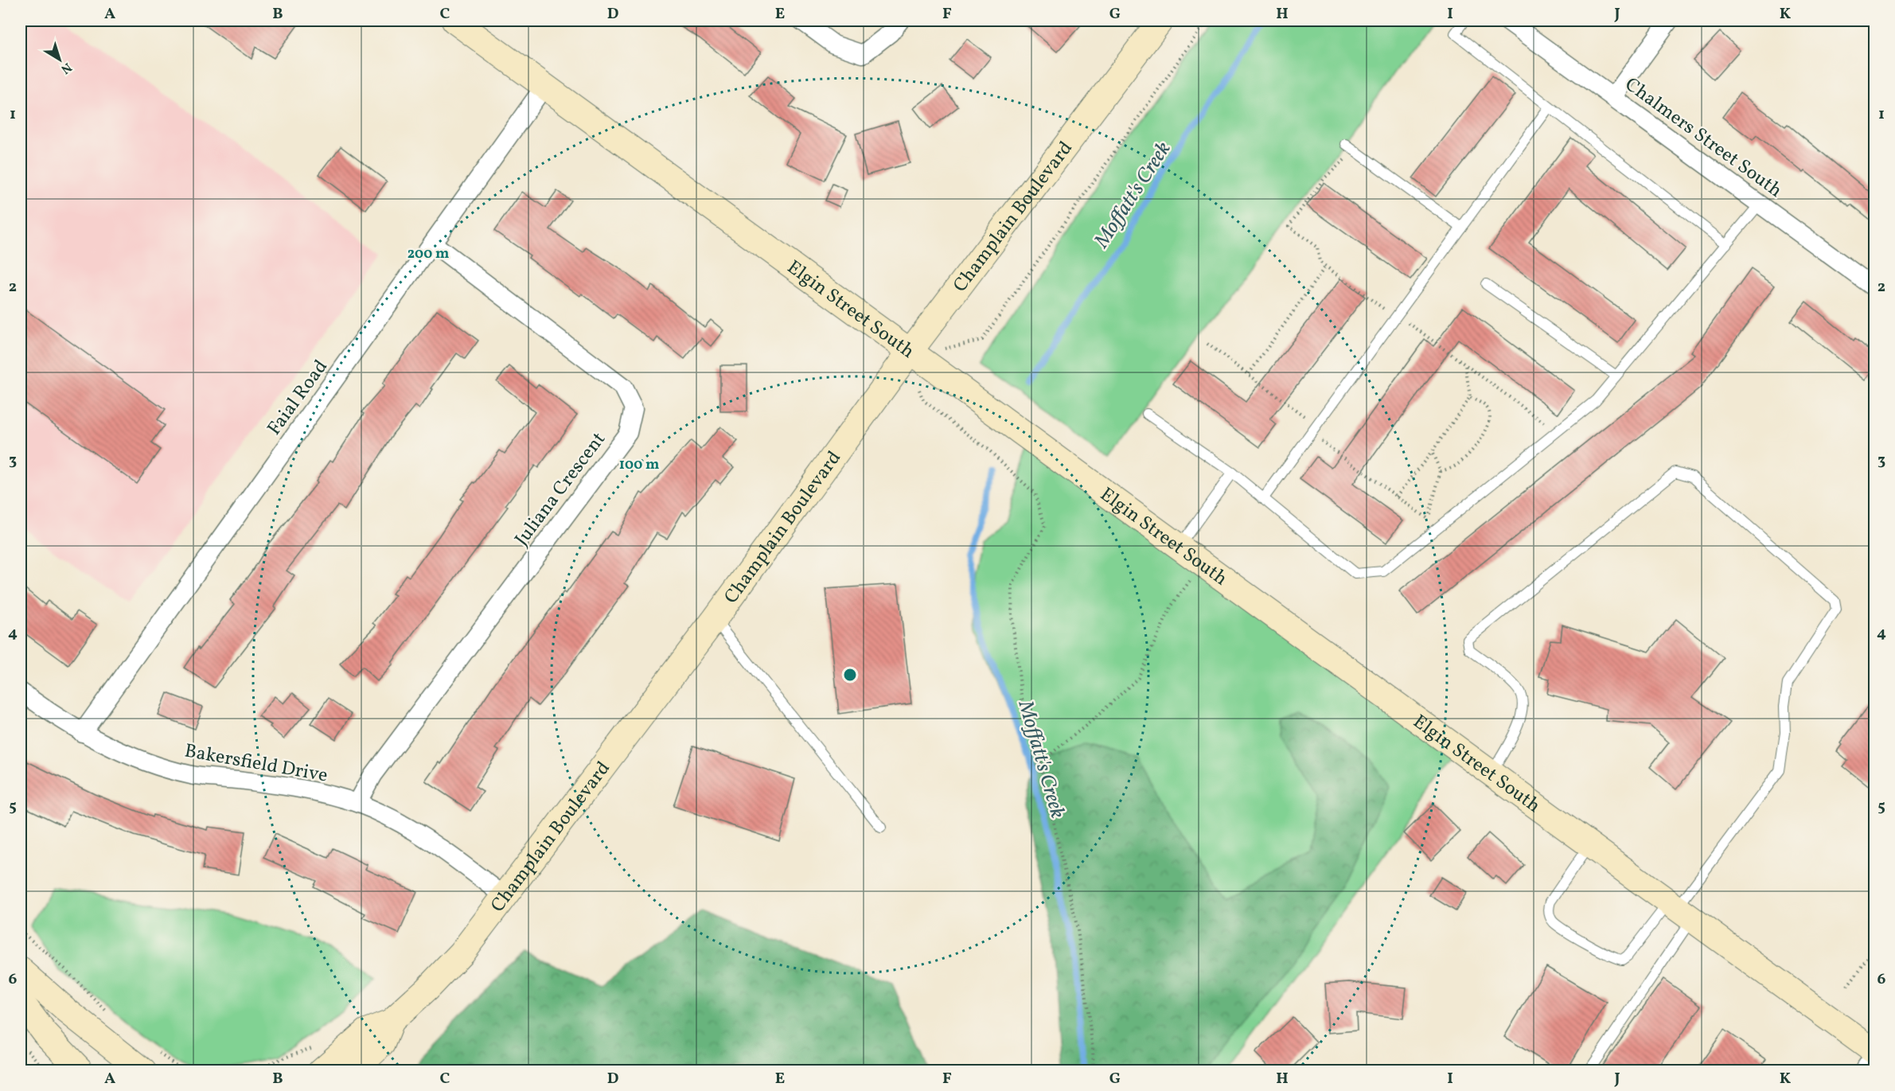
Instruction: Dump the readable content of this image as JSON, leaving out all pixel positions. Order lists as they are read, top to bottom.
{
  "streets": {
    "street": [
      "Chalmers Street South",
      "Champlain Boulevard",
      "Elgin Street South",
      "Faial Road",
      "Juliana Crescent",
      "Bakersfield Drive"
    ]
  },
  "crossings": [
    ["Champlain Boulevard", "Elgin Street South"],
    ["Champlain Boulevard", "Bakersfield Drive"],
    ["Elgin Street South", "Faial Road"],
    ["Faial Road", "Juliana Crescent"],
    ["Faial Road", "Bakersfield Drive"],
    ["Juliana Crescent", "Bakersfield Drive"]
  ],
  "water": ["Moffatt's Creek"],
  "north": "bottom right",
  "grid": {
    "columns": [
      "A",
      "B",
      "C",
      "D",
      "E",
      "F",
      "G",
      "H",
      "I",
      "J",
      "K"
    ],
    "rows": [
      "1",
      "2",
      "3",
      "4",
      "5",
      "6"
    ]
  },
  "rings": ["200 m", "100 m"]
}
